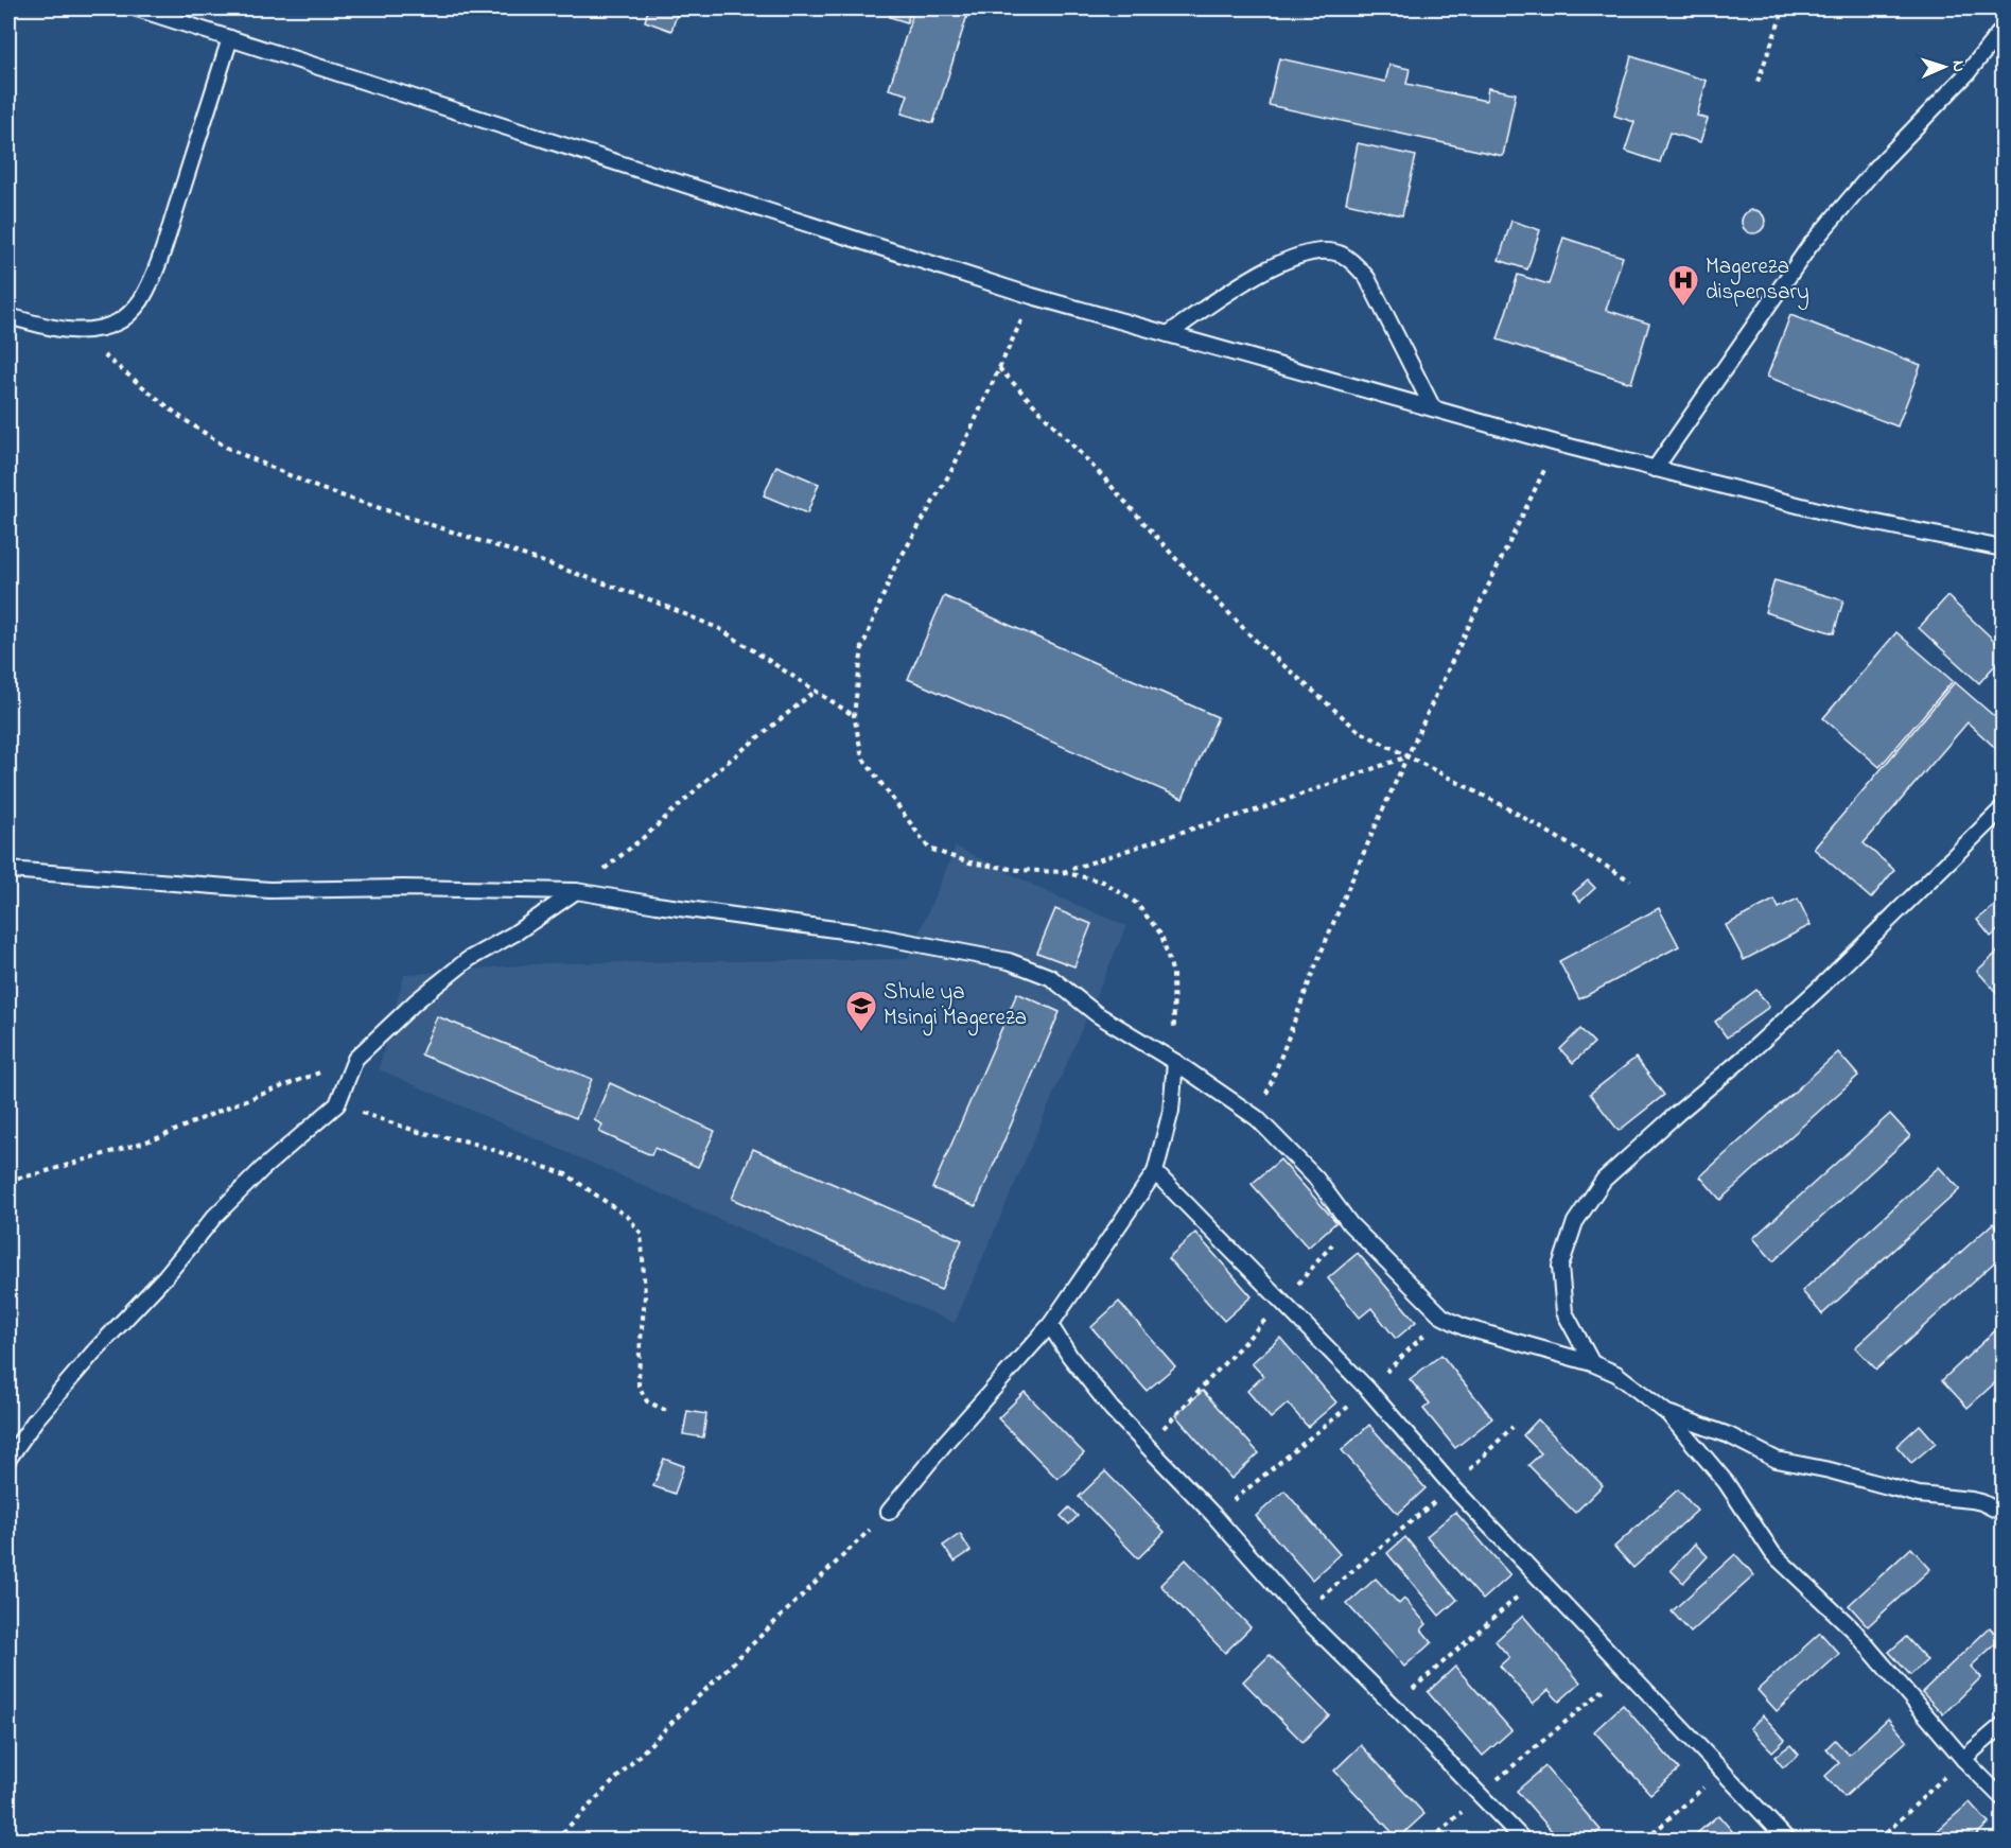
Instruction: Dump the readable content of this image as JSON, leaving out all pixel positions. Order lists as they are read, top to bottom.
{
  "places": {
    "hospital": ["Magereza dispensary"],
    "school or university": ["Shule ya Msingi Magereza"]
  },
  "north": "right"
}
